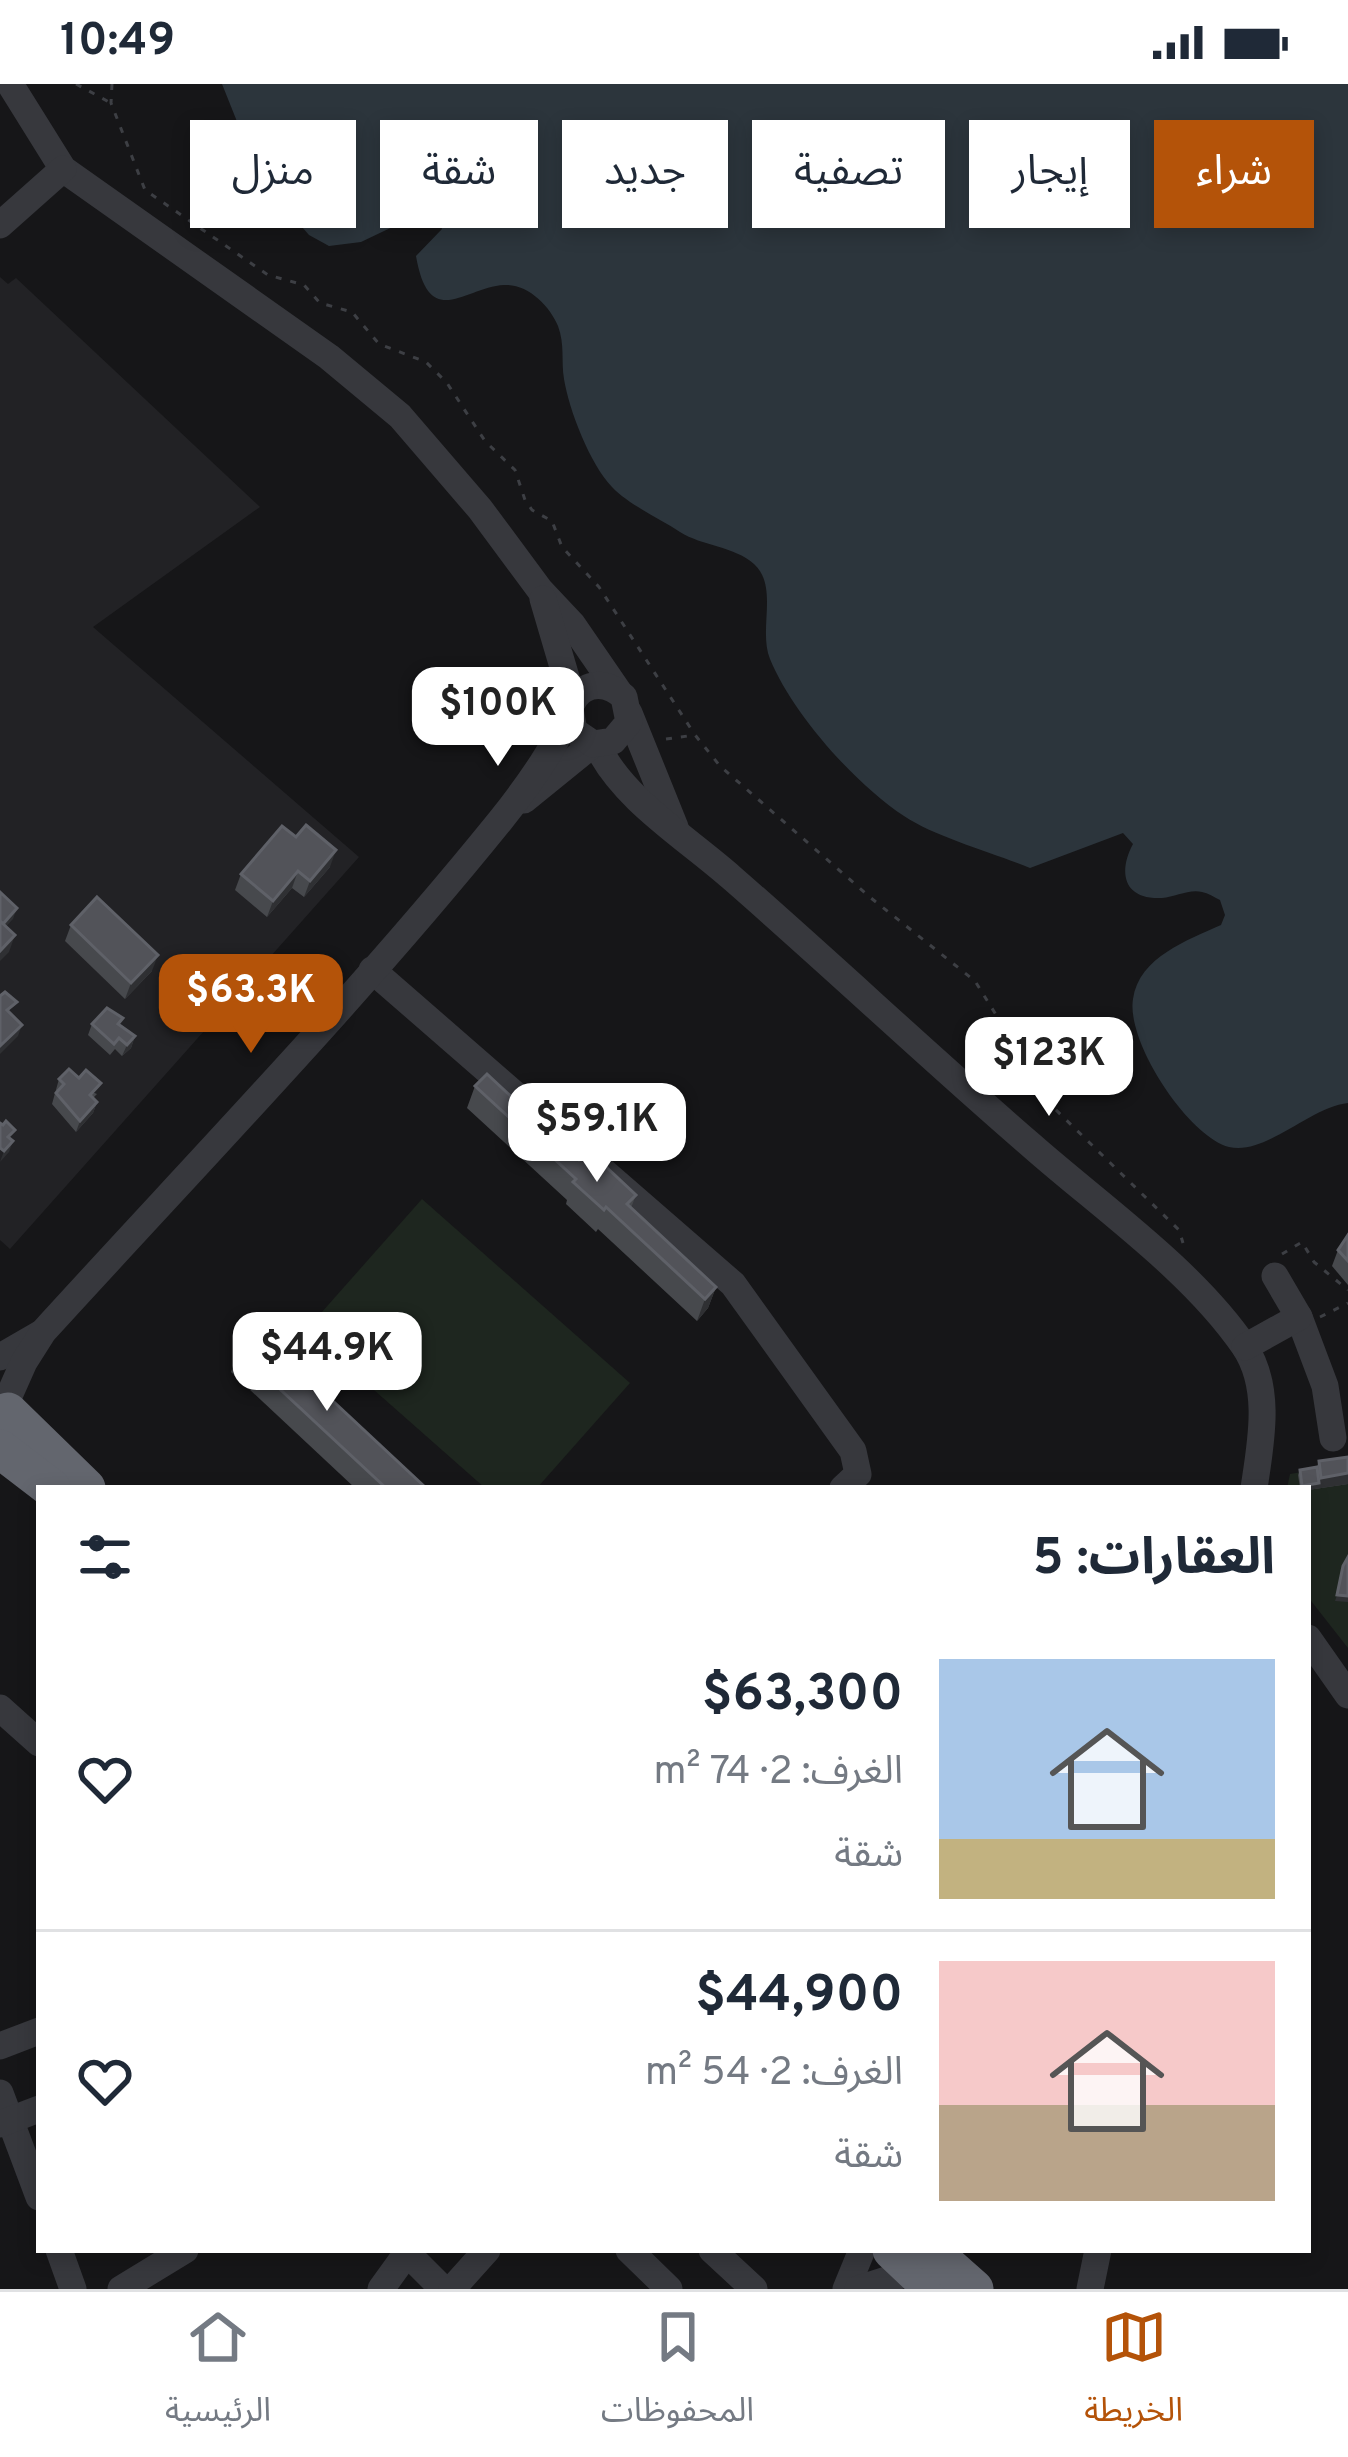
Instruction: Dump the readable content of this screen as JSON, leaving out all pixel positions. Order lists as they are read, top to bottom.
{
  "page": {
    "status": "10:49",
    "chip": [
      "شراء",
      "إيجار",
      "تصفية",
      "جديد",
      "شقة",
      "منزل"
    ],
    "price": [
      "$100K",
      "$63.3K",
      "$123K",
      "$59.1K",
      "$44.9K"
    ],
    "heading": "العقارات: 5",
    "list": [
      {
        "name": "$63,300",
        "note": "الغرف: 2 · 74 m² · شقة"
      },
      {
        "name": "$44,900",
        "note": "الغرف: 2 · 54 m² · شقة"
      }
    ],
    "tabs": ["الخريطة", "المحفوظات", "الرئيسية"]
  }
}
